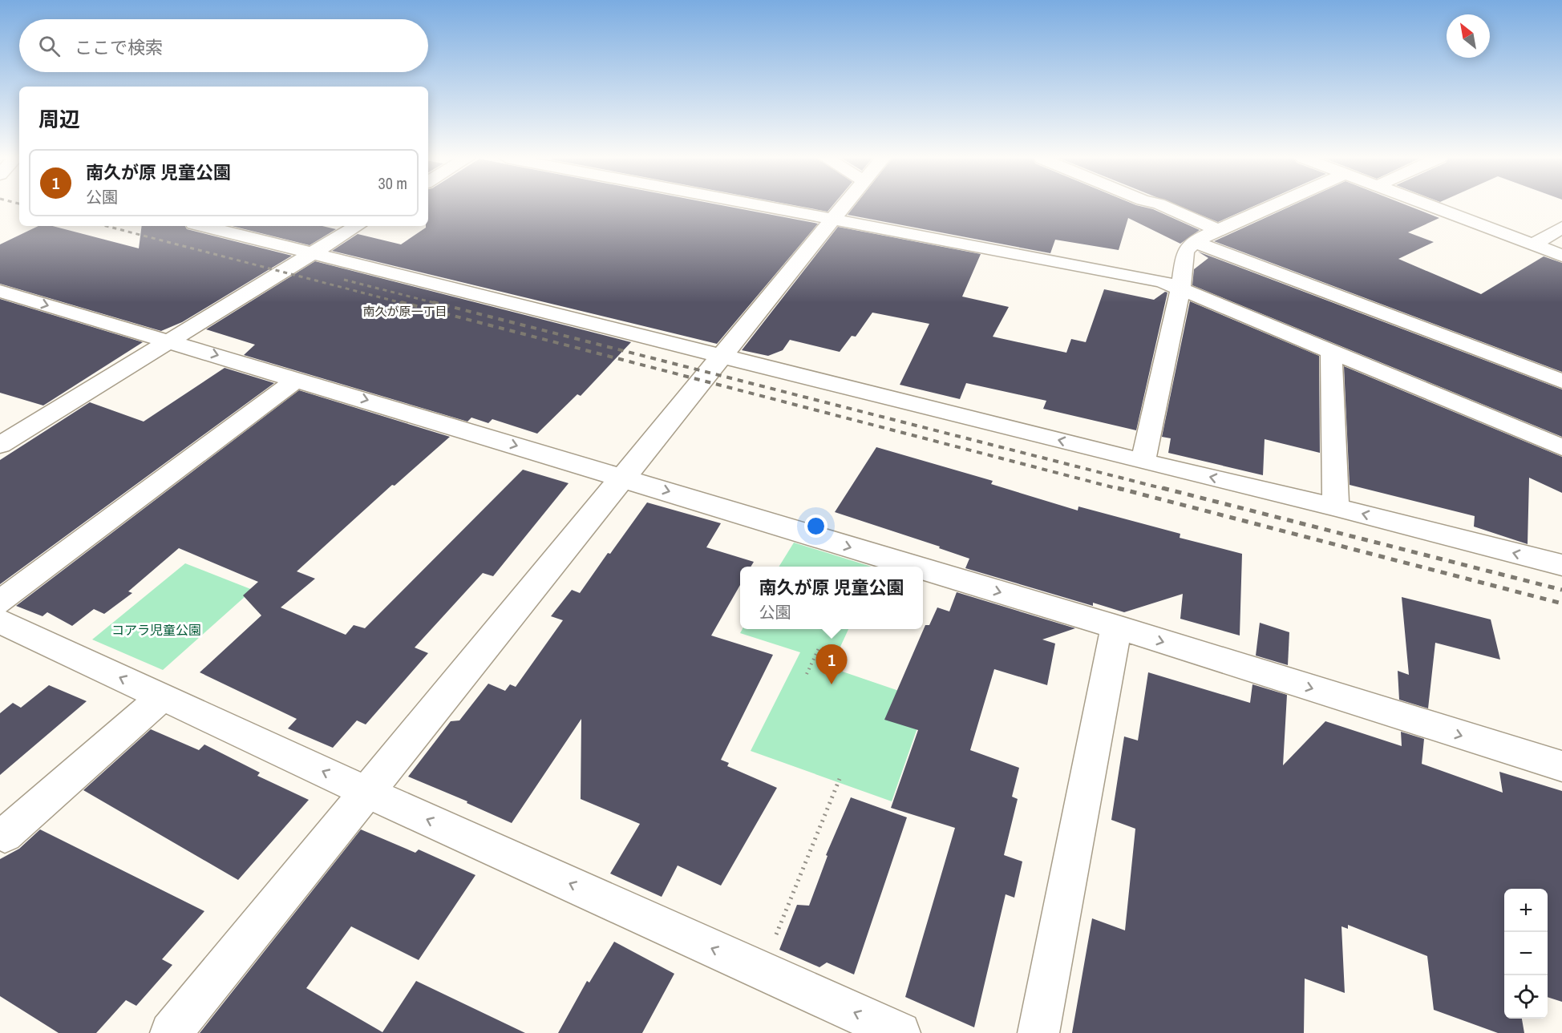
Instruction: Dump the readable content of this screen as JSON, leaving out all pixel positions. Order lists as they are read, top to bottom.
{
  "districts": ["南久が原一丁目"],
  "parks": ["コアラ児童公園"],
  "north": "top left",
  "page": {
    "search": "ここで検索",
    "heading": "周辺",
    "list": [
      {
        "mark": "1",
        "name": "南久が原 児童公園",
        "note": "公園",
        "value": "30 m"
      }
    ],
    "popup": ["南久が原 児童公園", "公園"],
    "pins": "1",
    "map_buttons": ["+", "−"]
  }
}
